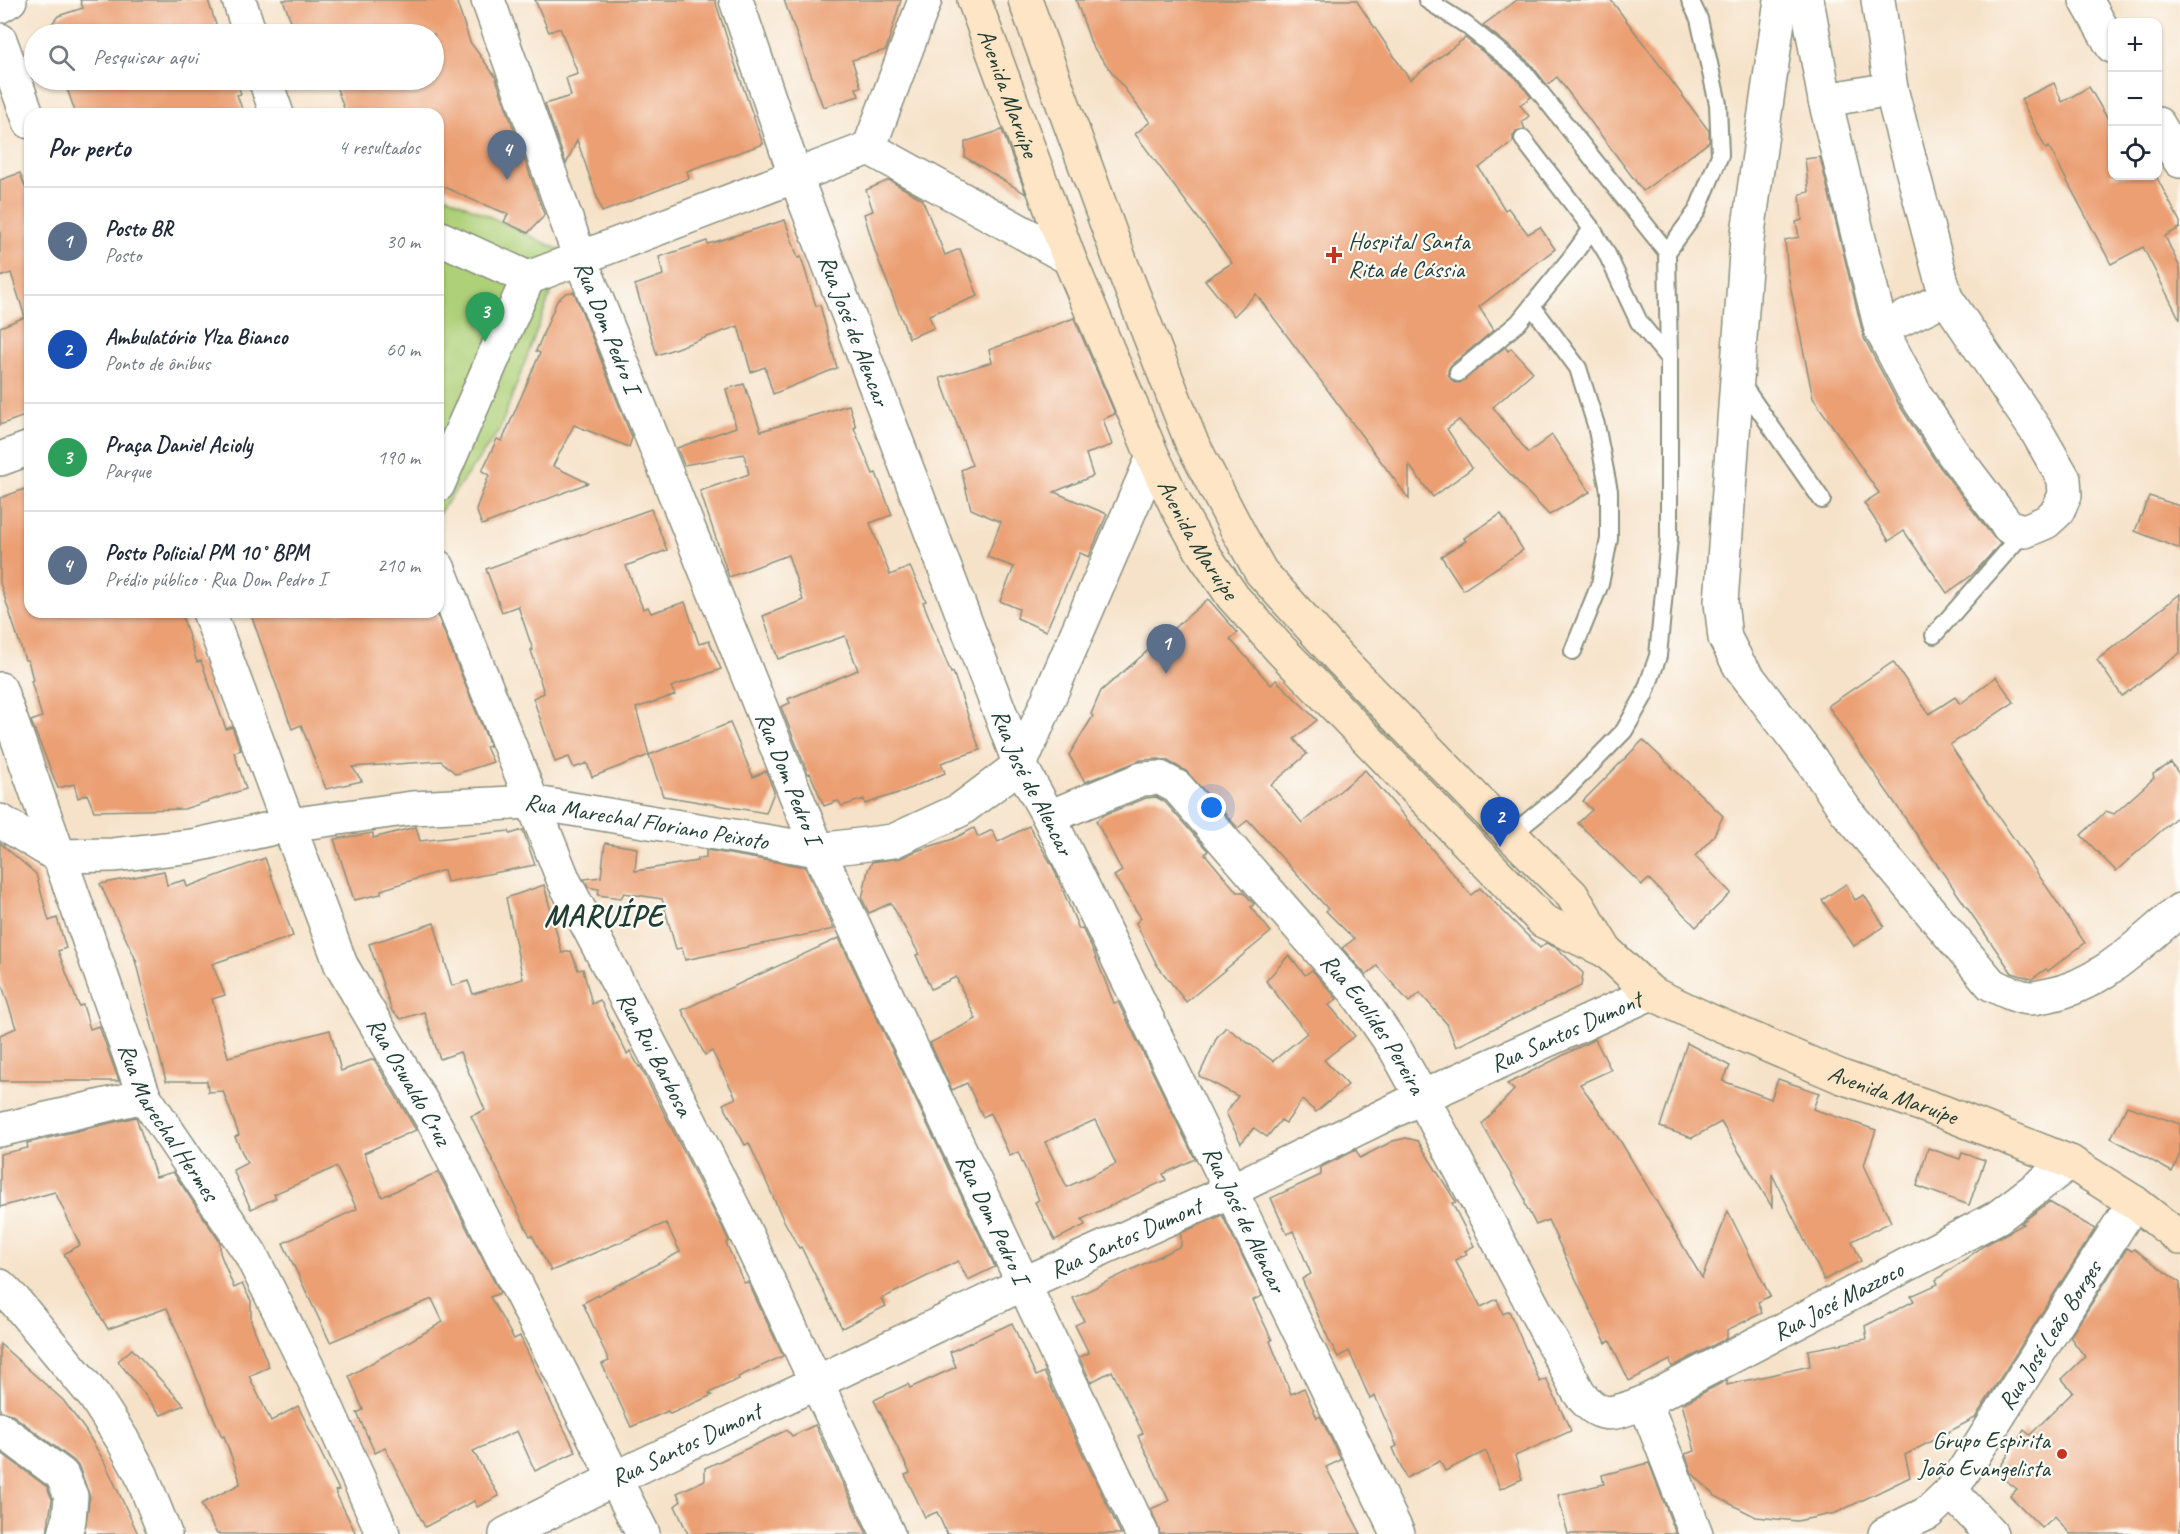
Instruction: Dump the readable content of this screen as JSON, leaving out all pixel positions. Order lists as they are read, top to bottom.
{
  "streets": {
    "main road": ["Avenida Maruípe"],
    "street": [
      "Rua Dom Pedro I",
      "Rua José de Alencar",
      "Rua Marechal Floriano Peixoto",
      "Rua Euclídes Pereira",
      "Rua Santos Dumont",
      "Rua Rui Barbosa",
      "Rua Oswaldo Cruz",
      "Rua Marechal Hermes",
      "Rua José Mazzoco",
      "Rua José Leão Borges"
    ]
  },
  "crossings": [
    ["Avenida Maruípe", "Rua Marechal Floriano Peixoto"],
    ["Avenida Maruípe", "Rua Santos Dumont"],
    ["Avenida Maruípe", "Rua José Mazzoco"],
    ["Avenida Maruípe", "Rua José Leão Borges"],
    ["Rua Dom Pedro I", "Rua Marechal Floriano Peixoto"],
    ["Rua Dom Pedro I", "Rua Santos Dumont"],
    ["Rua José de Alencar", "Rua Marechal Floriano Peixoto"],
    ["Rua José de Alencar", "Rua Euclídes Pereira"],
    ["Rua José de Alencar", "Rua Santos Dumont"],
    ["Rua Marechal Floriano Peixoto", "Rua Rui Barbosa"],
    ["Rua Marechal Floriano Peixoto", "Rua Oswaldo Cruz"],
    ["Rua Marechal Floriano Peixoto", "Rua Marechal Hermes"],
    ["Rua Euclídes Pereira", "Rua Santos Dumont"],
    ["Rua Euclídes Pereira", "Rua José Mazzoco"],
    ["Rua Santos Dumont", "Rua Rui Barbosa"],
    ["Rua Santos Dumont", "Rua Oswaldo Cruz"]
  ],
  "districts": ["MARUÍPE"],
  "places": {
    "health": ["Hospital Santa Rita de Cássia"],
    "other": ["Grupo Espirita João Evangelista"]
  },
  "page": {
    "map_buttons": ["+", "−"],
    "search": "Pesquisar aqui",
    "heading": ["Por perto", "4 resultados"],
    "pins": [
      "4",
      "3",
      "1",
      "2"
    ],
    "list": [
      {
        "mark": "1",
        "name": "Posto BR",
        "note": "Posto",
        "value": "30 m"
      },
      {
        "mark": "2",
        "name": "Ambulatório Ylza Bianco",
        "note": "Ponto de ônibus",
        "value": "60 m"
      },
      {
        "mark": "3",
        "name": "Praça Daniel Acioly",
        "note": "Parque",
        "value": "190 m"
      },
      {
        "mark": "4",
        "name": "Posto Policial PM 10˚ BPM",
        "note": "Prédio público · Rua Dom Pedro I",
        "value": "210 m"
      }
    ]
  }
}
